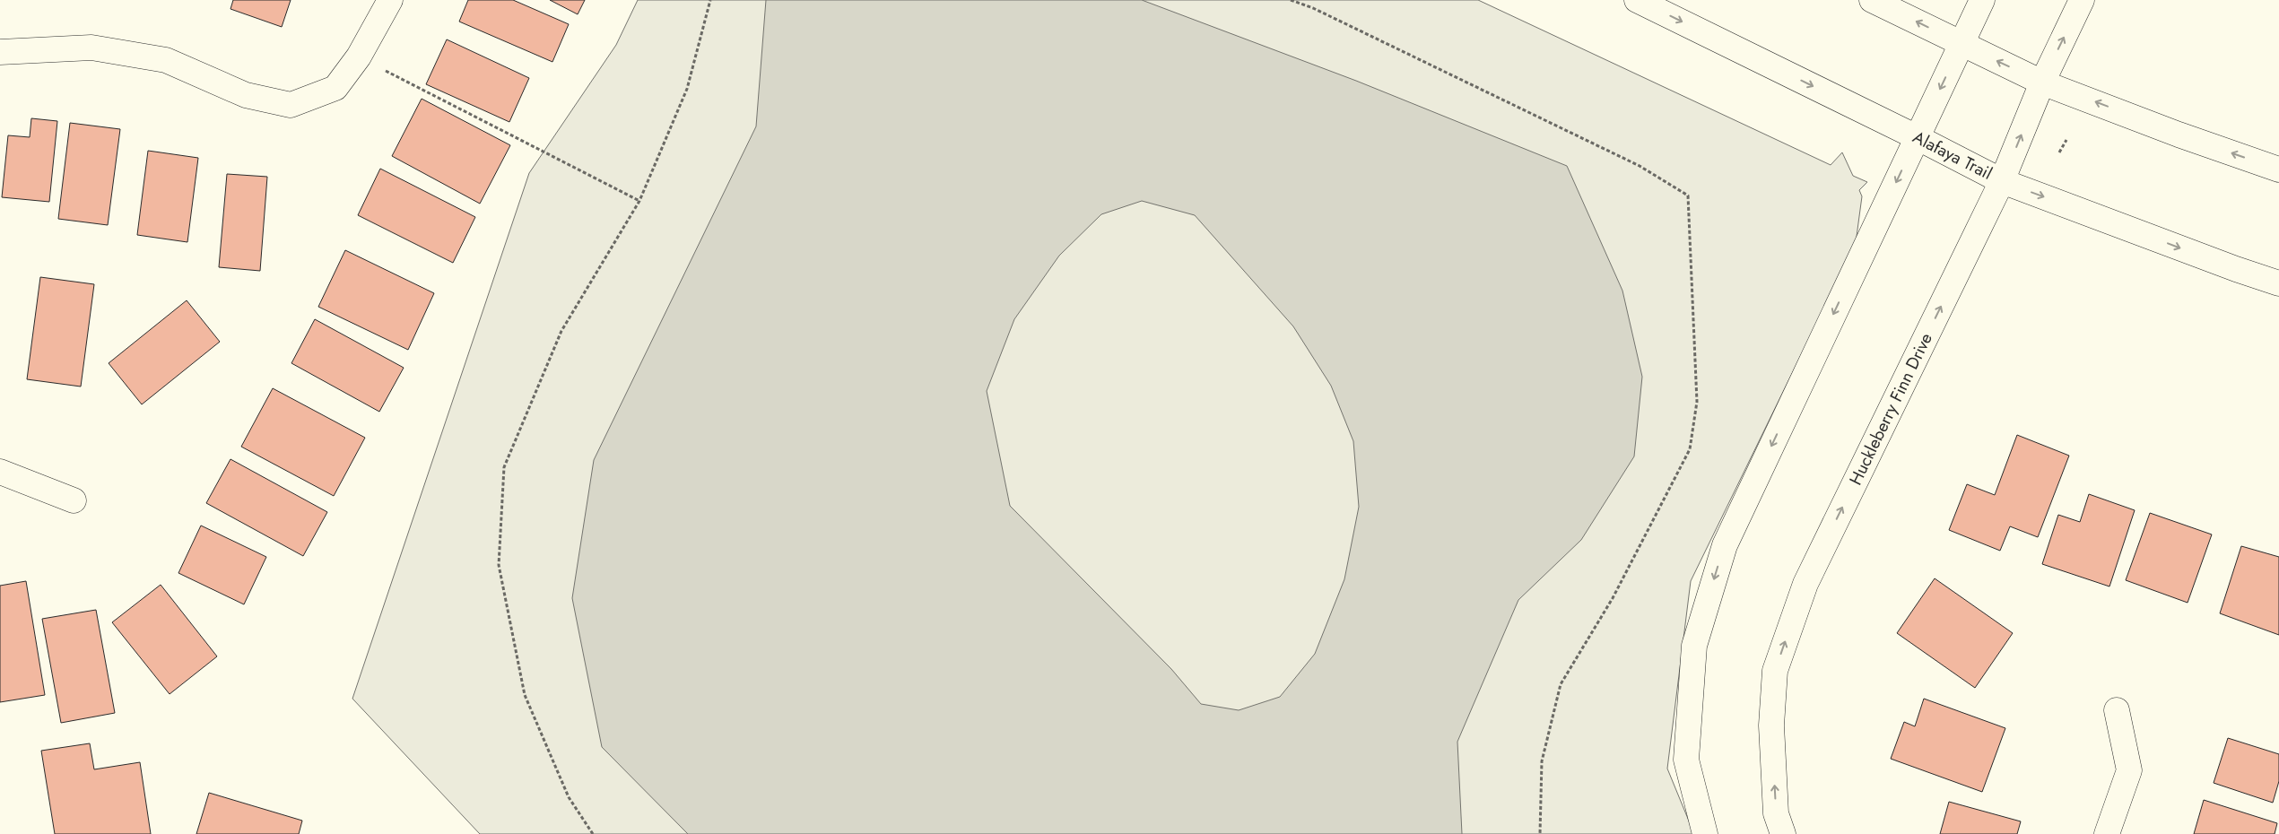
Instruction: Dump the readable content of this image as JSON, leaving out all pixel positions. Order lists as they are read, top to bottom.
{
  "streets": {
    "street": ["Alafaya Trail", "Huckleberry Finn Drive"]
  },
  "crossings": [
    ["Alafaya Trail", "Huckleberry Finn Drive"]
  ]
}
